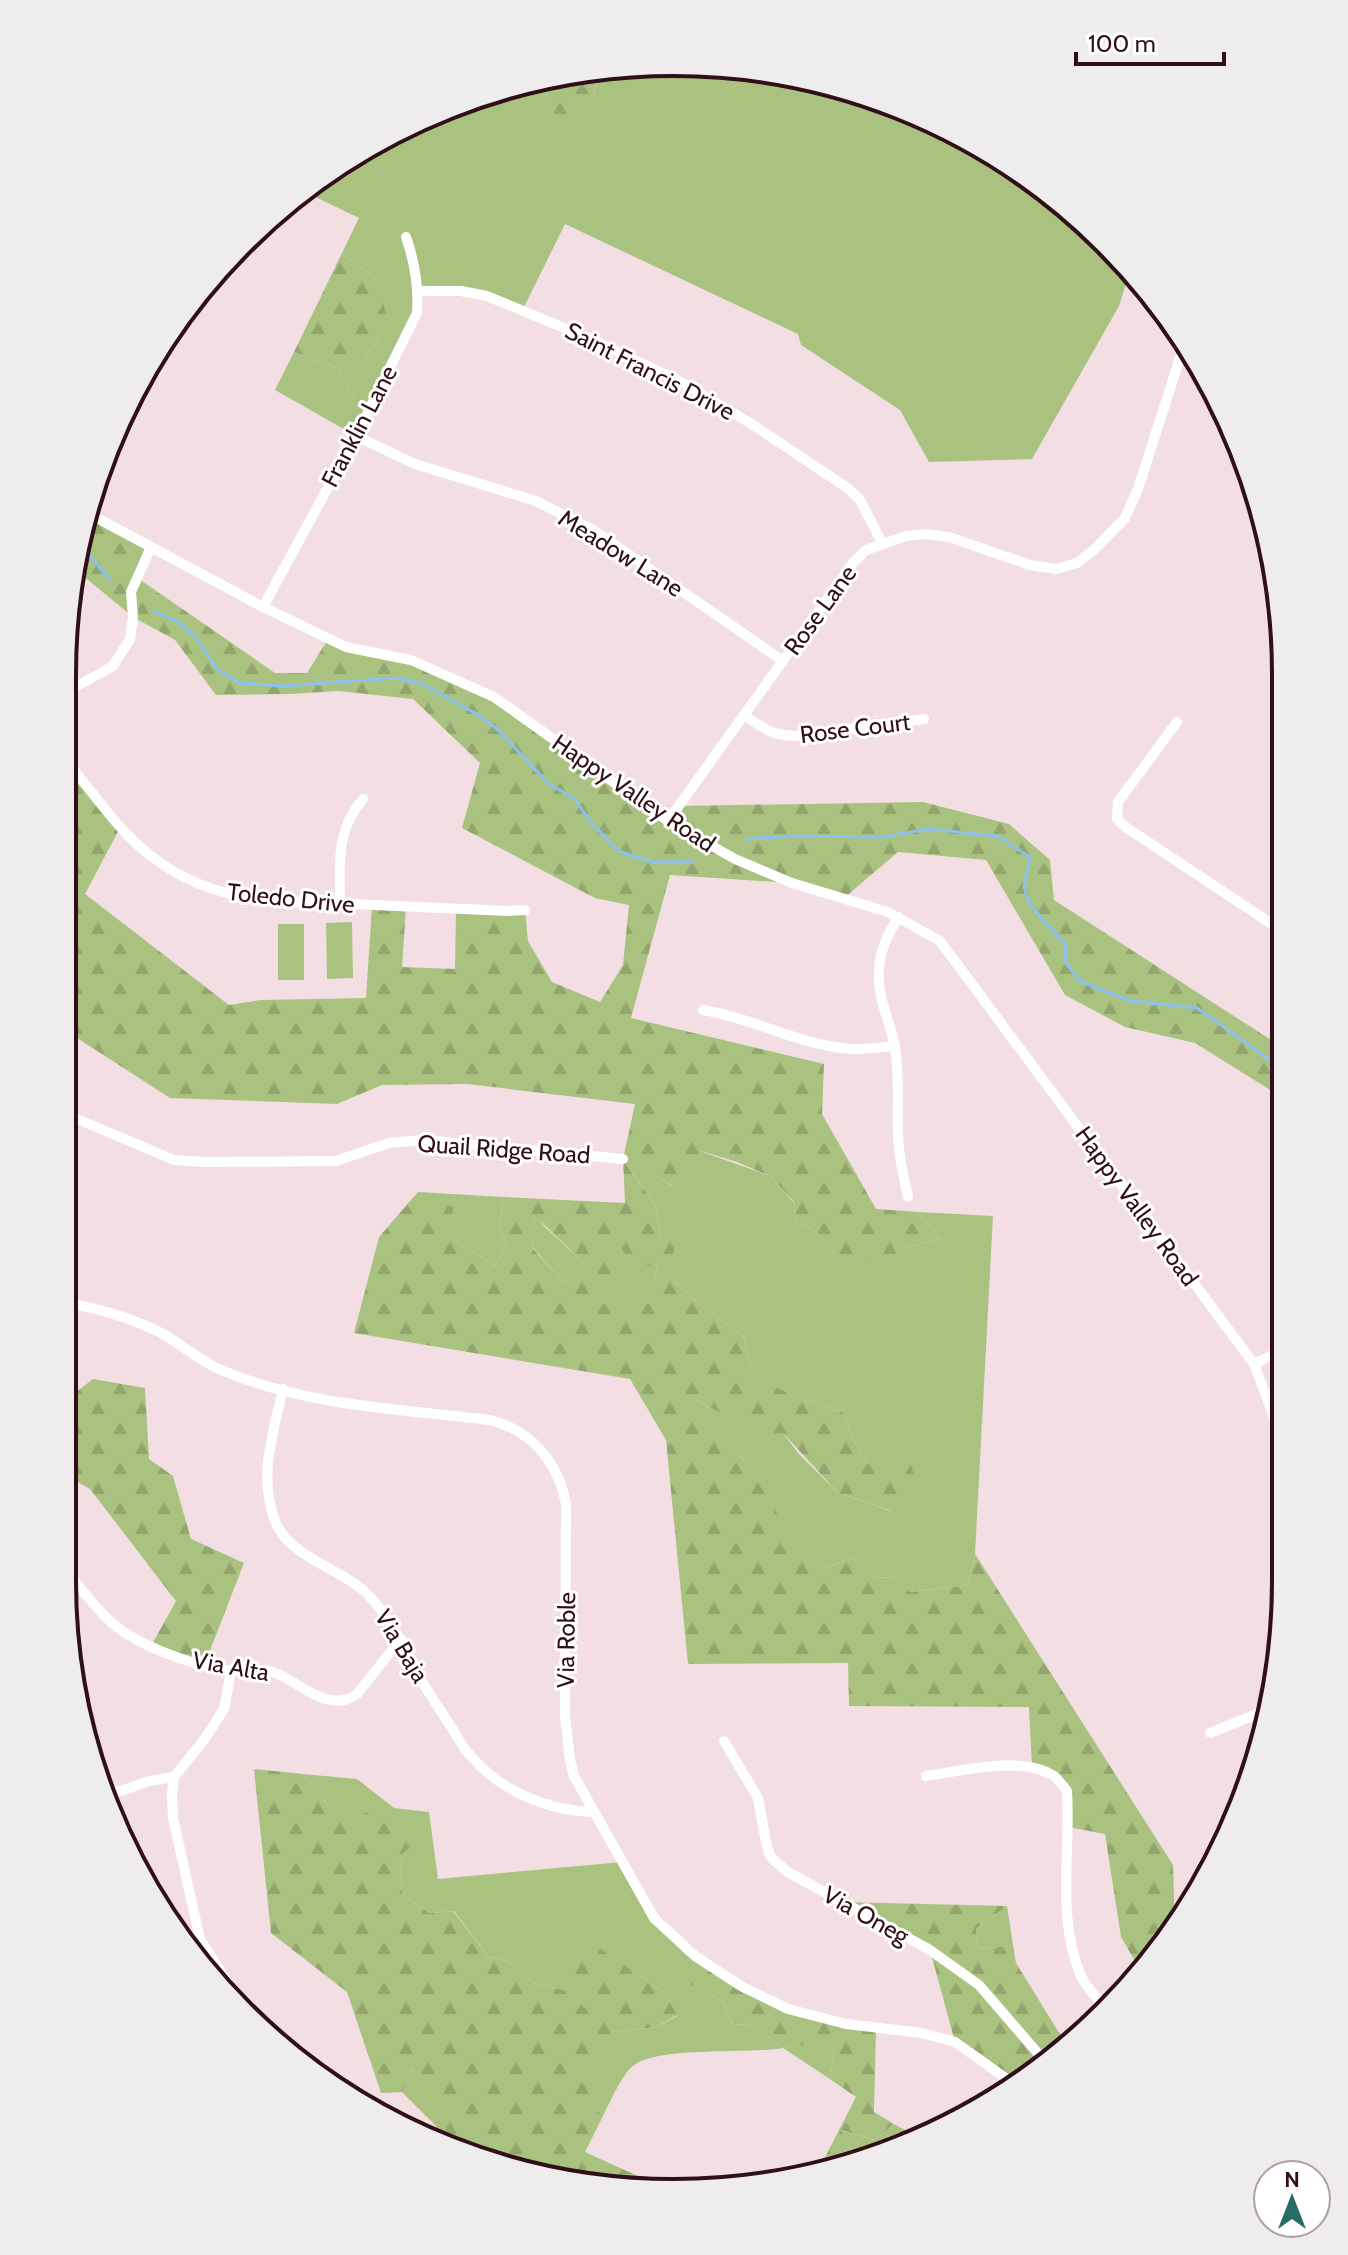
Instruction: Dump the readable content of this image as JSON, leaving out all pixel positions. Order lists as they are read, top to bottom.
{
  "streets": {
    "street": [
      "Saint Francis Drive",
      "Franklin Lane",
      "Meadow Lane",
      "Rose Lane",
      "Rose Court",
      "Happy Valley Road",
      "Toledo Drive",
      "Quail Ridge Road",
      "Via Roble",
      "Via Baja",
      "Via Alta",
      "Via Oneg"
    ]
  },
  "crossings": [
    ["Saint Francis Drive", "Franklin Lane"],
    ["Saint Francis Drive", "Rose Lane"],
    ["Franklin Lane", "Meadow Lane"],
    ["Franklin Lane", "Happy Valley Road"],
    ["Meadow Lane", "Rose Lane"],
    ["Rose Lane", "Rose Court"],
    ["Rose Lane", "Happy Valley Road"],
    ["Via Roble", "Via Baja"],
    ["Via Baja", "Via Alta"]
  ],
  "scale_bar": "100 m",
  "north": "top"
}
